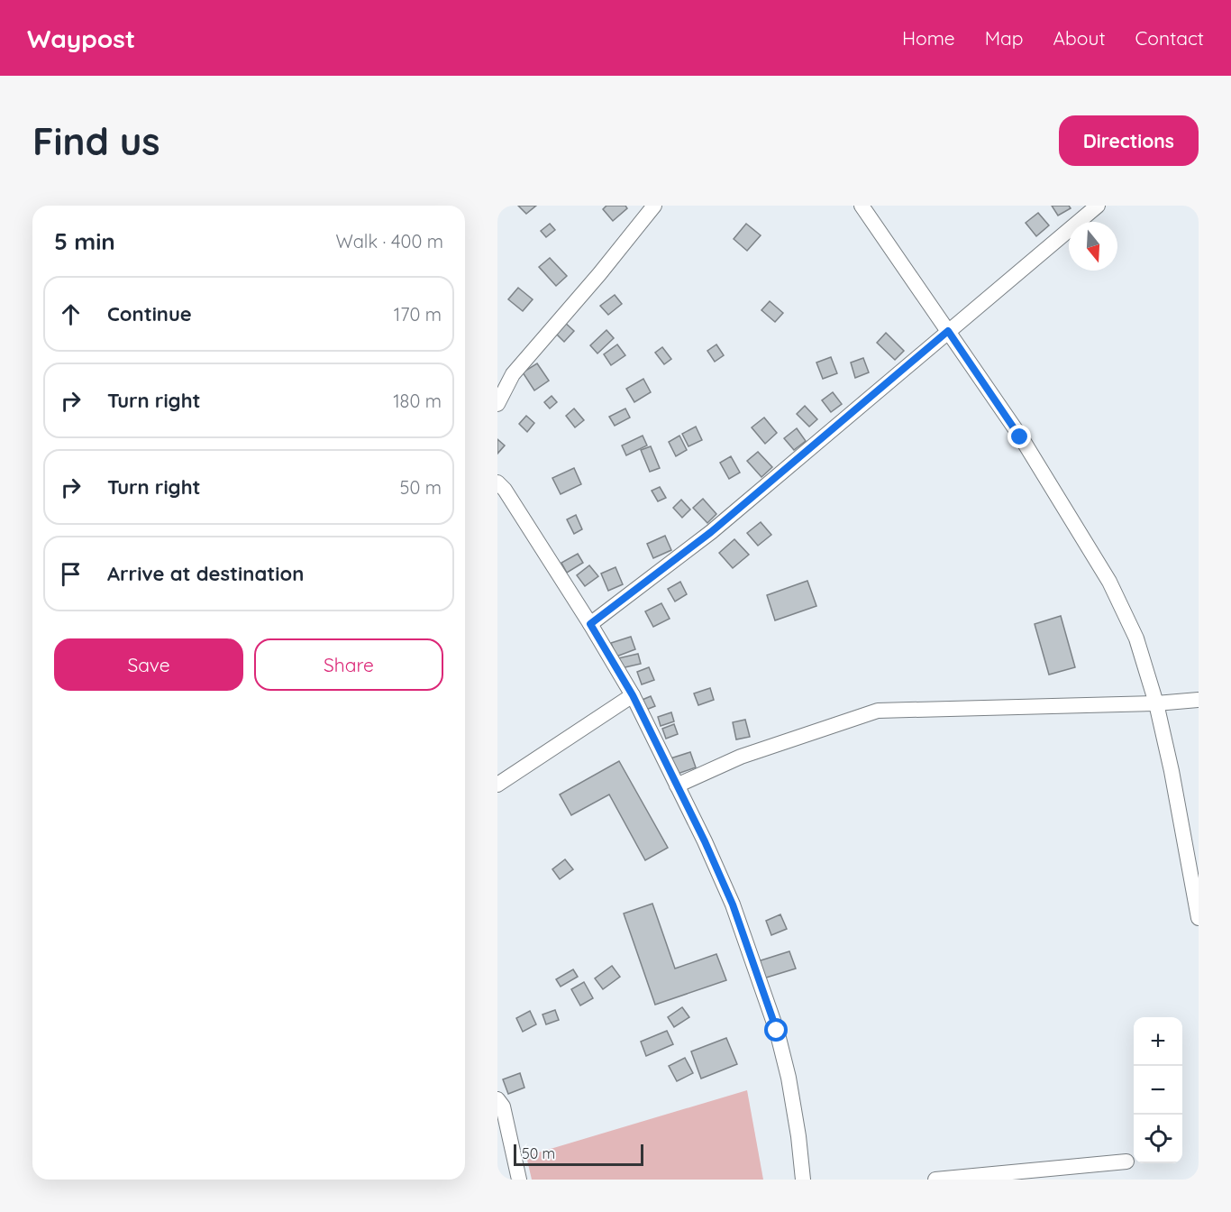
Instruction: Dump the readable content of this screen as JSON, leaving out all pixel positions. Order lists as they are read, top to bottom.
{
  "scale_bar": "50 m",
  "north": "bottom",
  "page": {
    "header": "Waypost",
    "nav": [
      "Home",
      "Map",
      "About",
      "Contact"
    ],
    "buttons": [
      "Directions",
      ["Save", "Share"]
    ],
    "title": "Find us",
    "heading": ["5 min", "Walk · 400 m"],
    "list": [
      ["Continue", "170 m"],
      ["Turn right", "180 m"],
      ["Turn right", "50 m"],
      "Arrive at destination"
    ],
    "map_buttons": ["+", "−"],
    "scale": "50 m"
  }
}
